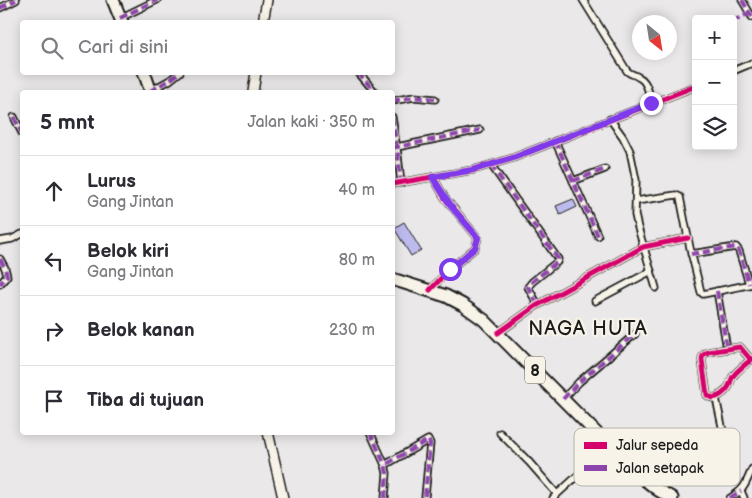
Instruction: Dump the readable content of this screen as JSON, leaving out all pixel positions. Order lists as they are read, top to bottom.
{
  "streets": {
    "highway": ["8"]
  },
  "districts": ["NAGA HUTA"],
  "legend": ["Jalur sepeda", "Jalan setapak"],
  "north": "bottom right",
  "page": {
    "map_buttons": ["+", "−"],
    "search": "Cari di sini",
    "heading": ["5 mnt", "Jalan kaki · 350 m"],
    "list": [
      ["Lurus", "Gang Jintan", "40 m"],
      ["Belok kiri", "Gang Jintan", "80 m"],
      ["Belok kanan", "230 m"],
      "Tiba di tujuan"
    ]
  }
}
